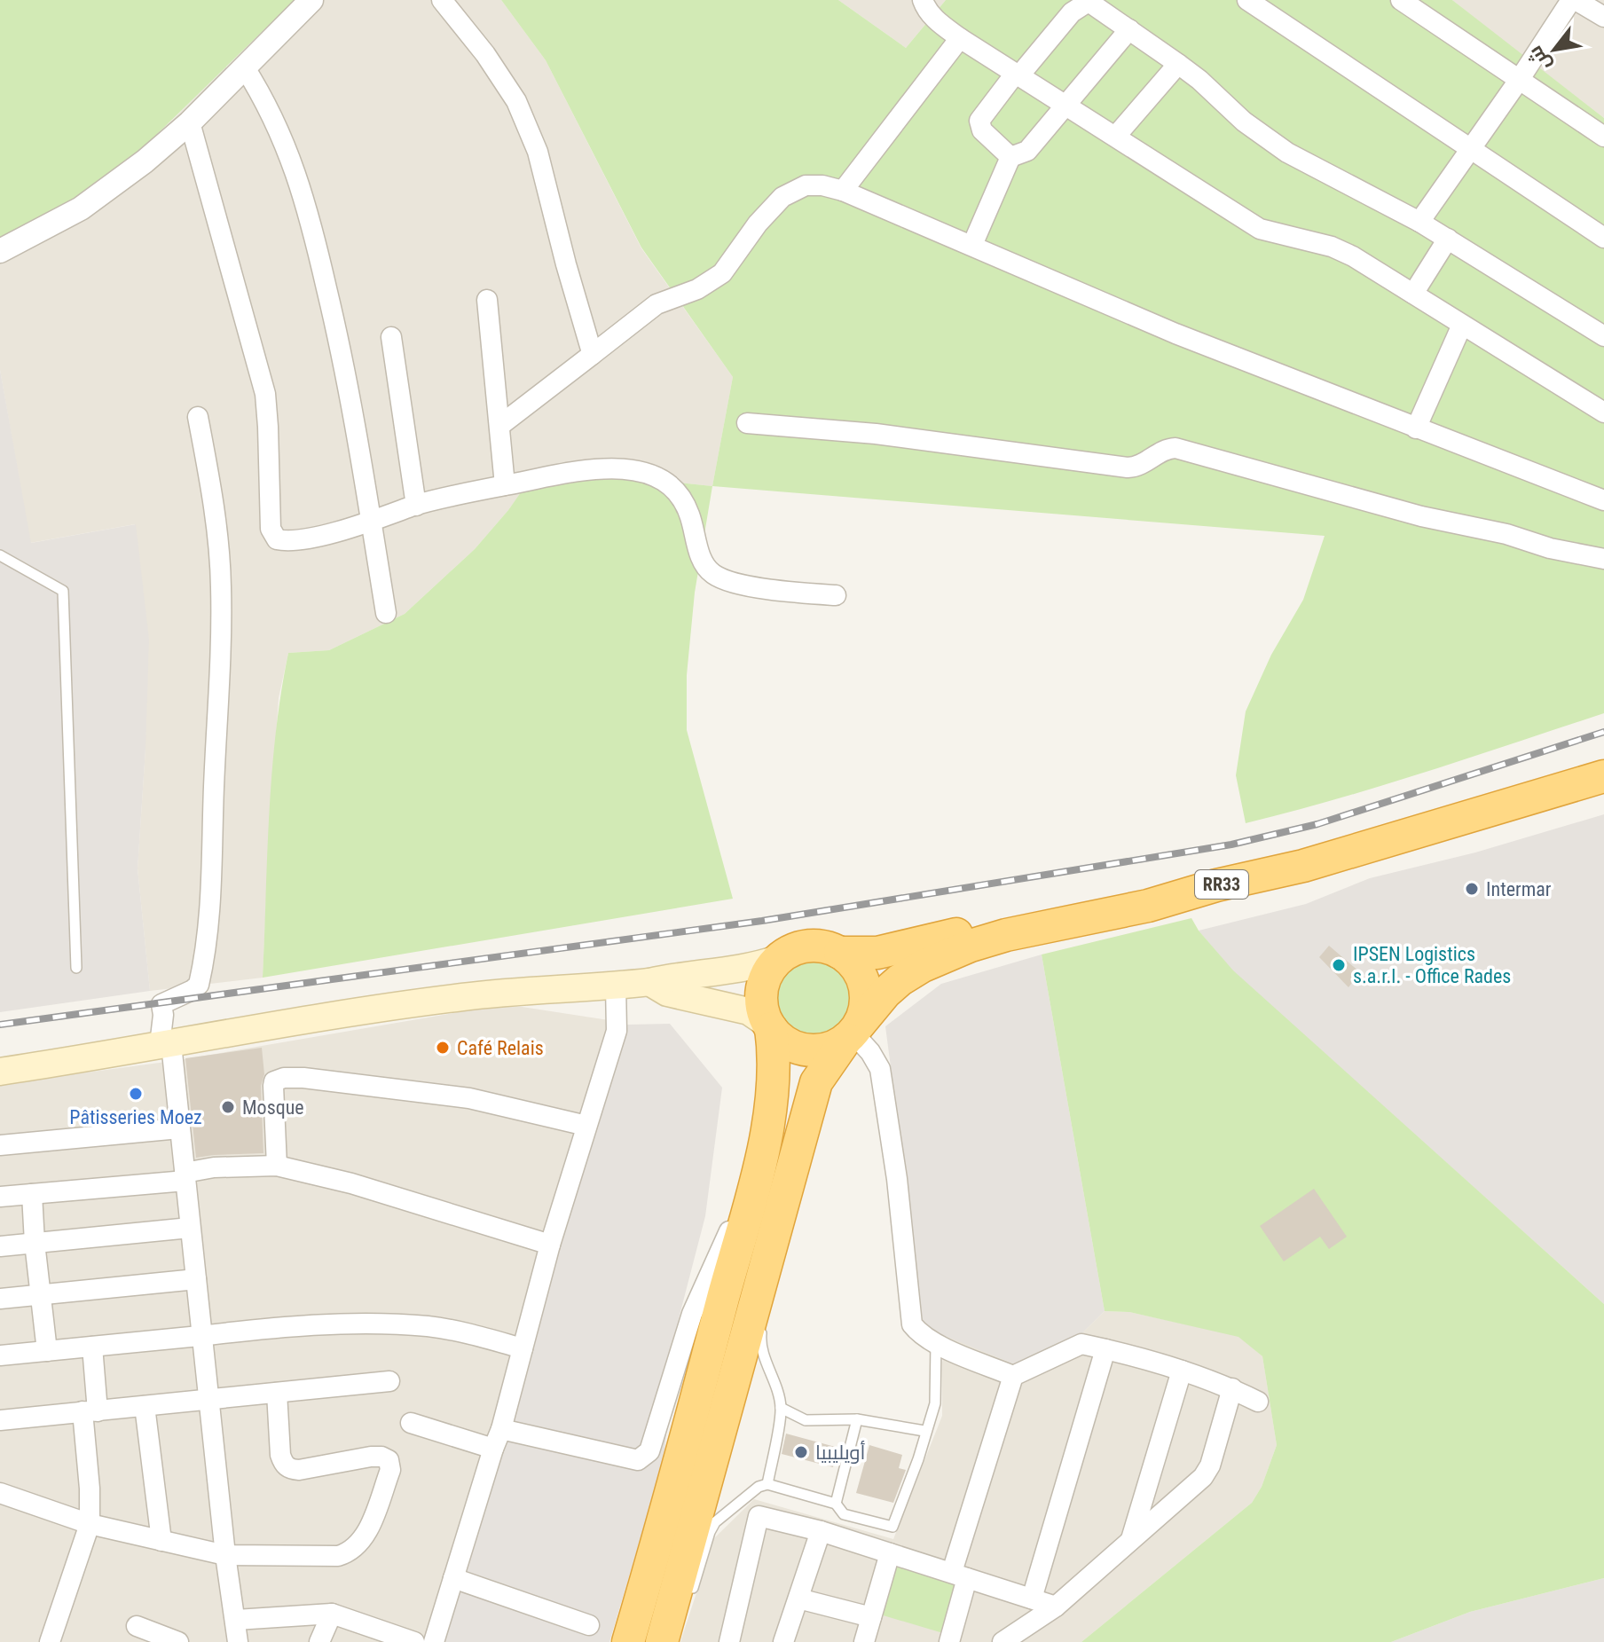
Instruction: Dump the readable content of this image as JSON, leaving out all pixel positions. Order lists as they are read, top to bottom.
{
  "streets": {
    "highway": ["RR33"]
  },
  "places": [
    "Intermar",
    "IPSEN Logistics s.a.r.l. - Office Rades",
    "Café Relais",
    "Pâtisseries Moez",
    "Mosque",
    "أويليبيا"
  ],
  "north": "bottom left"
}
